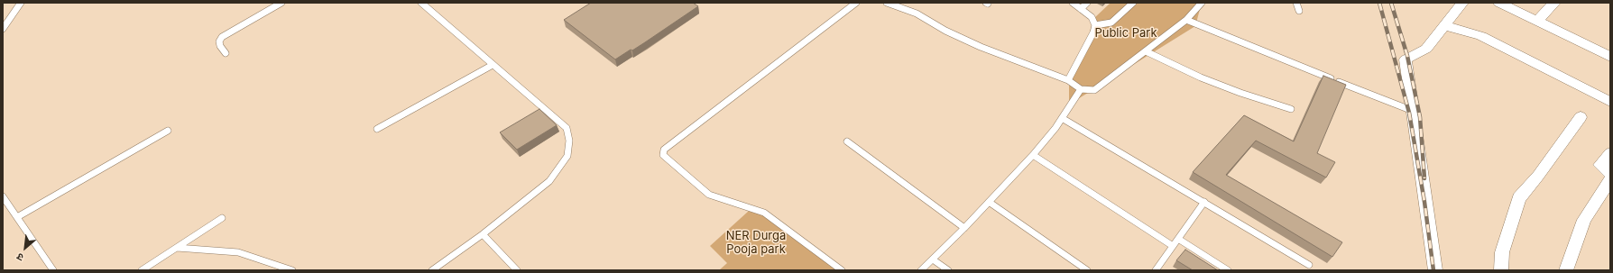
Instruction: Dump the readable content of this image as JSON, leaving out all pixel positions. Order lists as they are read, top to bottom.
{
  "parks": ["Public Park", "NER Durga Pooja park"],
  "north": "bottom left"
}
